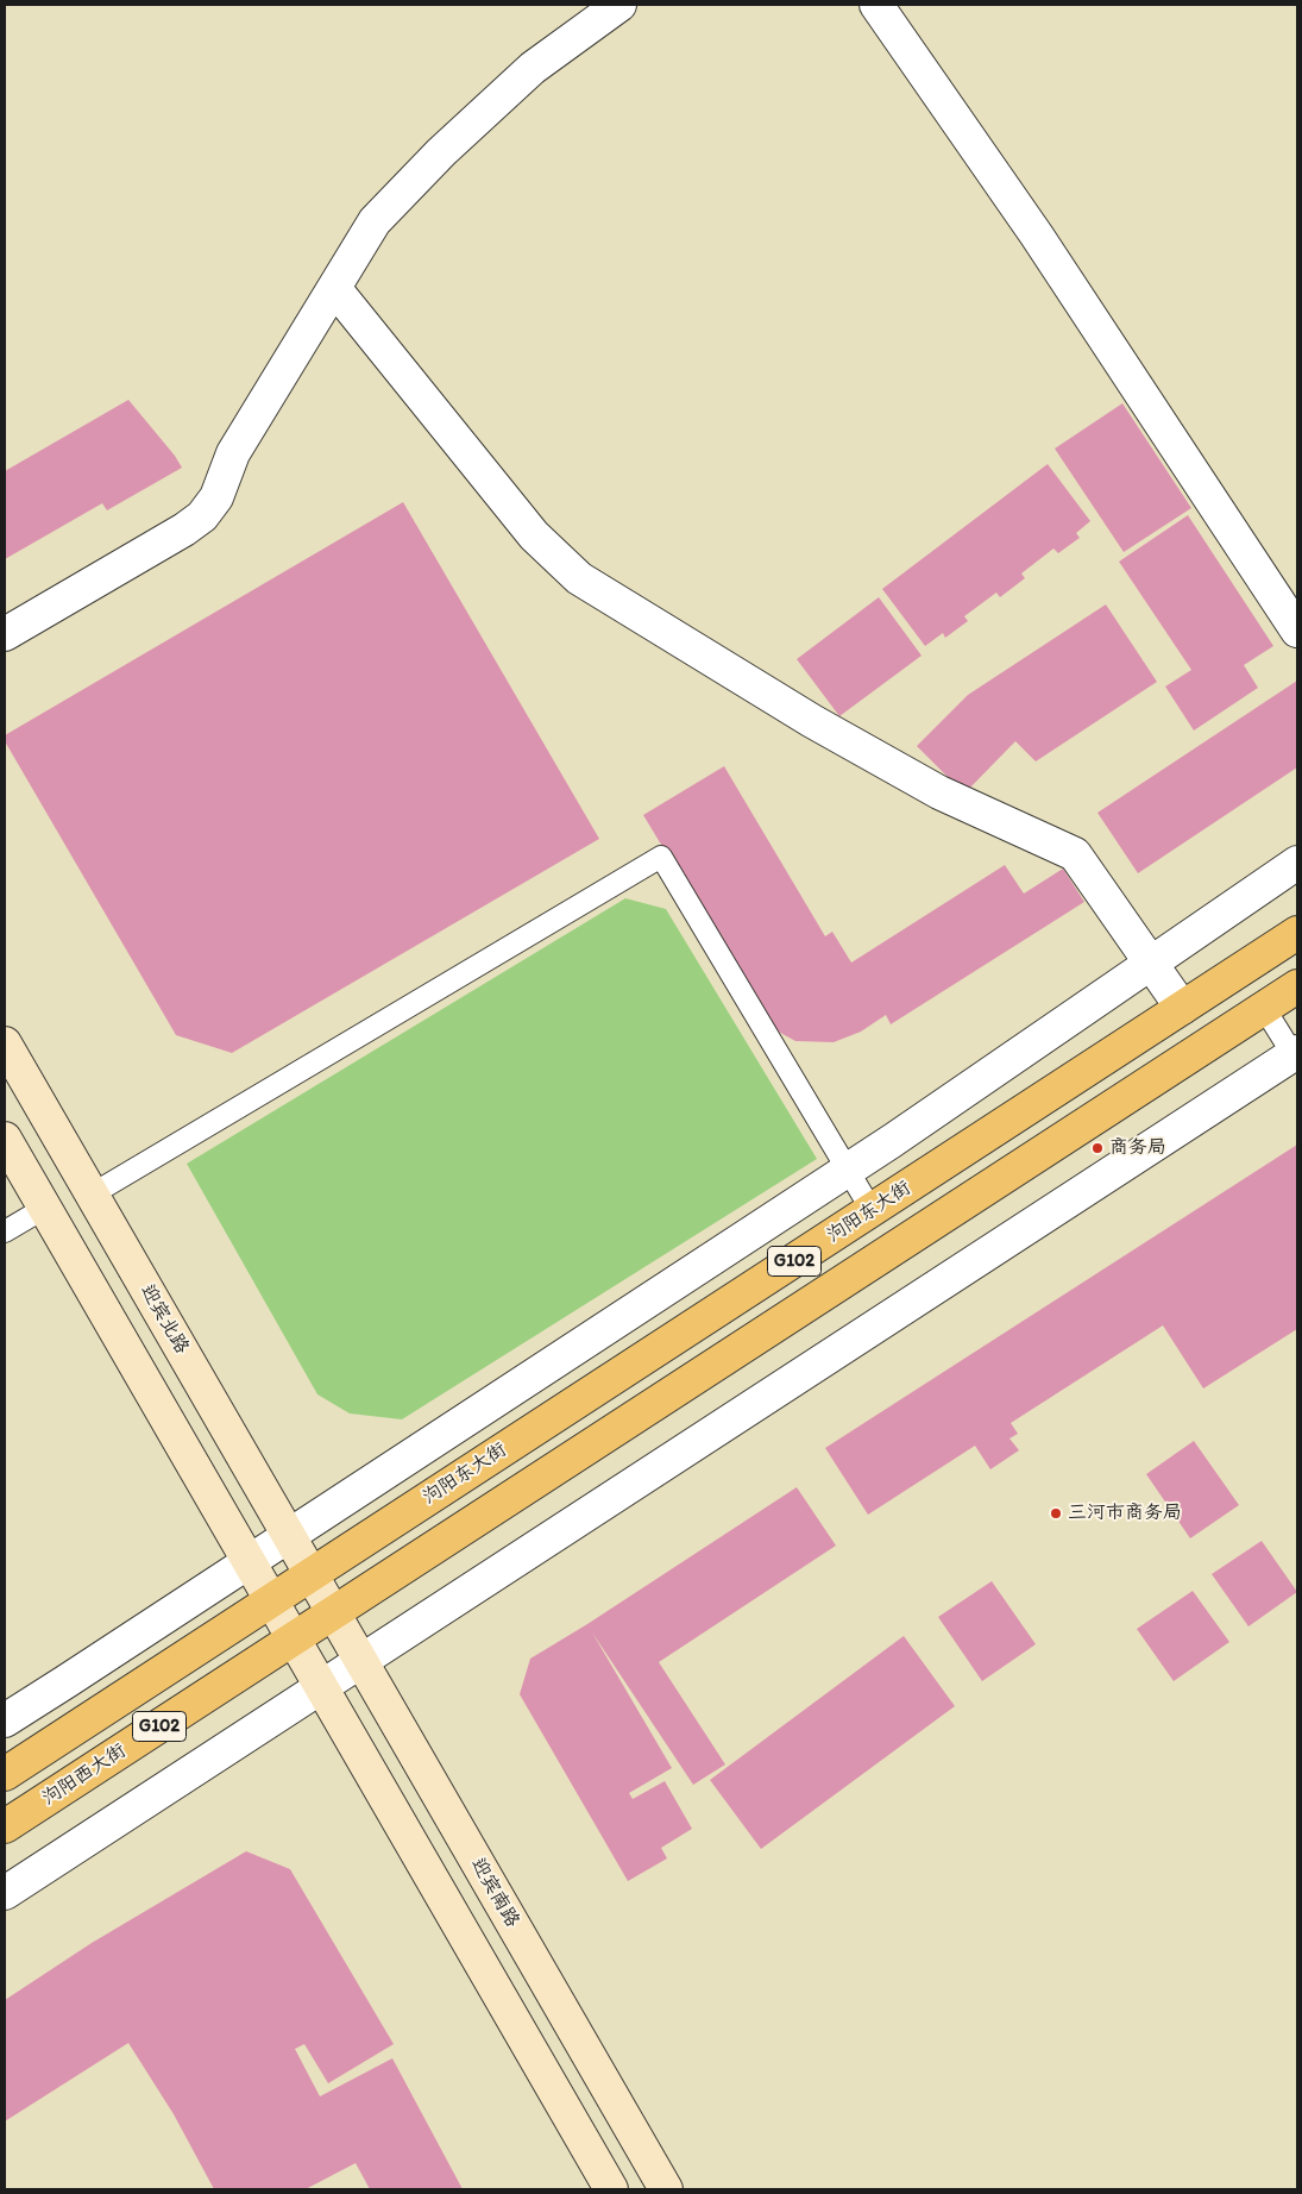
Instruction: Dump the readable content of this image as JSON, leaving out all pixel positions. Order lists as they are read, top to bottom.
{
  "streets": {
    "highway": ["泃阳东大街", "G102", "泃阳西大街"],
    "main road": ["迎宾北路", "迎宾南路"]
  },
  "crossings": [
    ["泃阳东大街", "G102"],
    ["泃阳东大街", "迎宾北路"],
    ["泃阳东大街", "泃阳西大街"],
    ["泃阳东大街", "迎宾南路"],
    ["G102", "迎宾北路"],
    ["G102", "泃阳西大街"],
    ["G102", "迎宾南路"],
    ["迎宾北路", "泃阳西大街"],
    ["迎宾北路", "迎宾南路"],
    ["泃阳西大街", "迎宾南路"]
  ],
  "places": ["商务局", "三河市商务局"]
}
